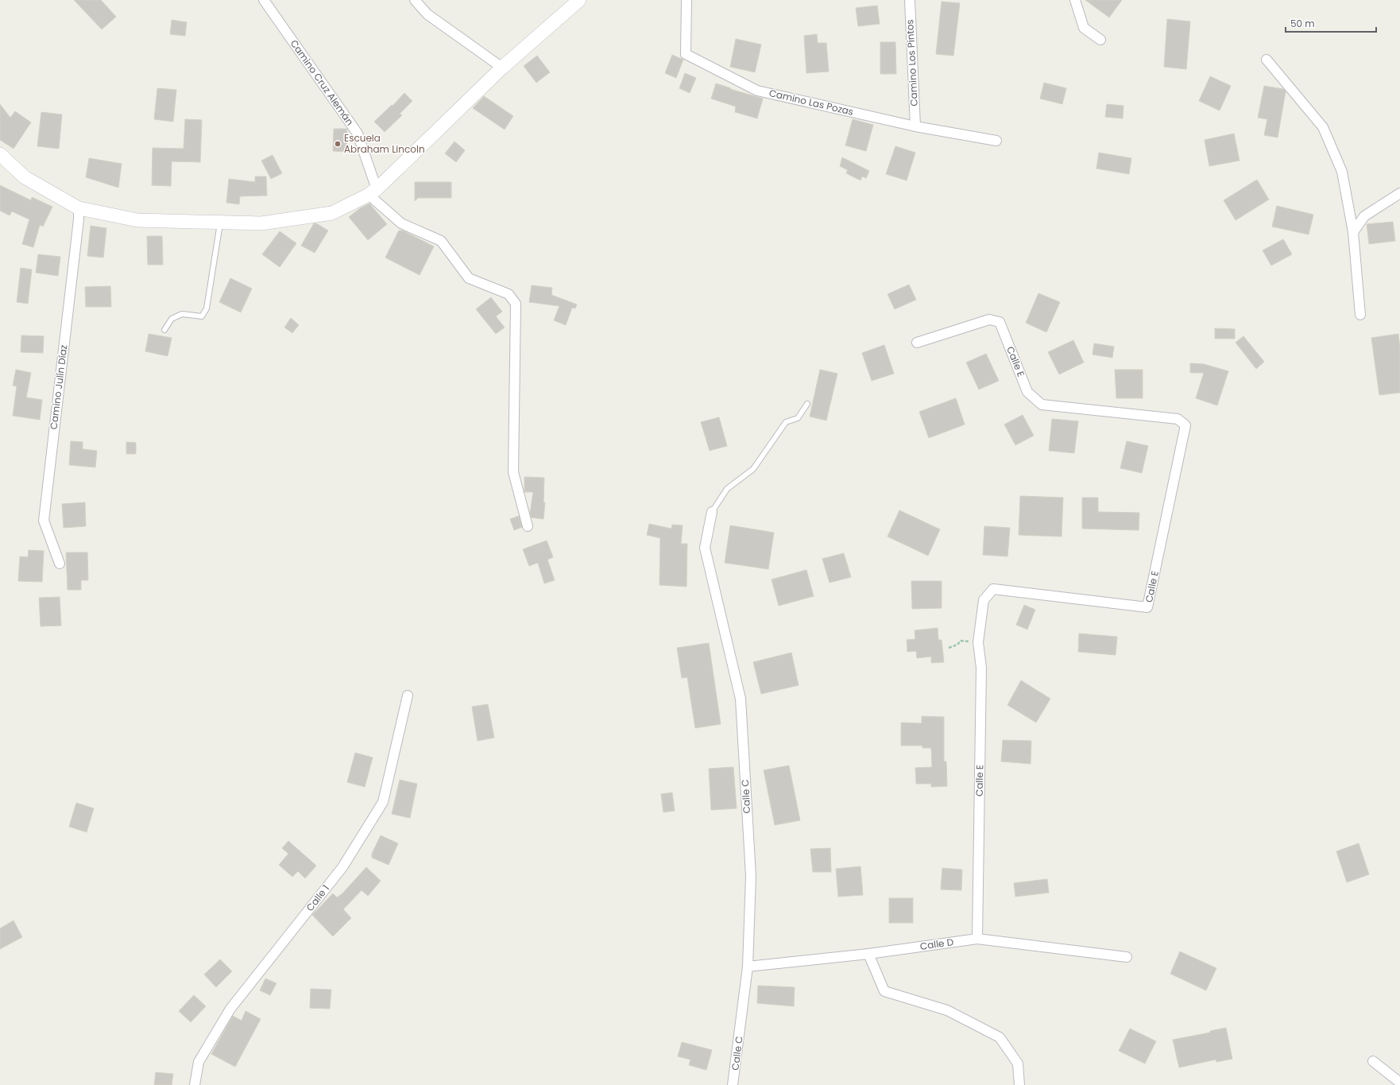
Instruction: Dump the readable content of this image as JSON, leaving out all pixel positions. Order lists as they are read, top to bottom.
{
  "streets": {
    "street": [
      "Camino Los Pintos",
      "Camino Cruz Alemán",
      "Camino Las Pozas",
      "Calle E",
      "Camino Julín Díaz",
      "Calle C",
      "Calle 1",
      "Calle D"
    ]
  },
  "crossings": [
    ["Camino Los Pintos", "Camino Las Pozas"],
    ["Calle E", "Calle D"],
    ["Calle C", "Calle D"]
  ],
  "places": ["Escuela Abraham Lincoln"],
  "scale_bar": "50 m"
}
